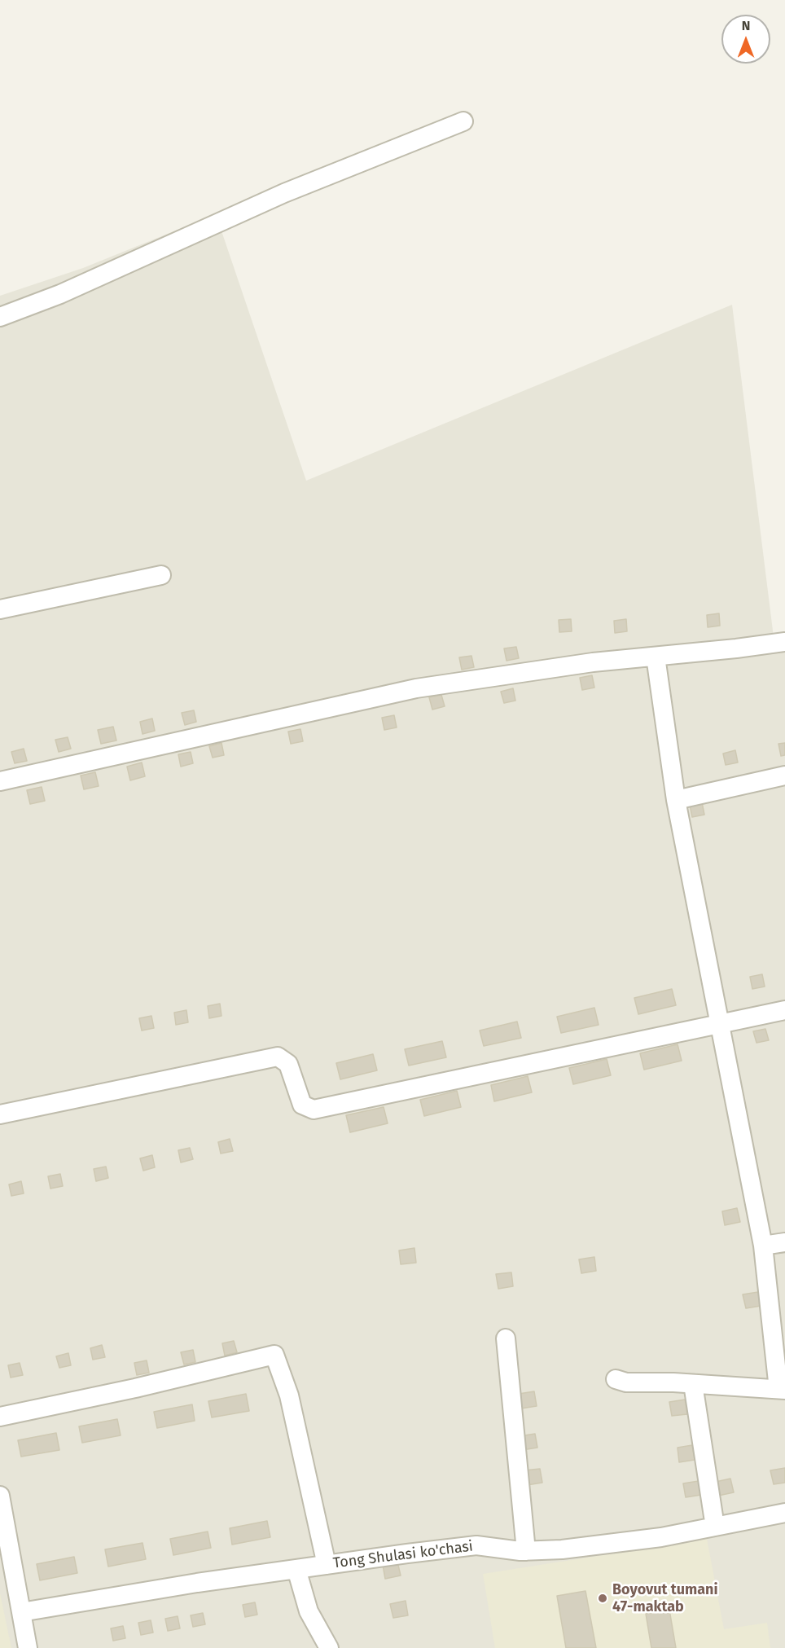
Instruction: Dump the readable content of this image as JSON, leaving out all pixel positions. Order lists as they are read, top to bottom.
{
  "streets": {
    "street": ["Tong Shulasi ko'chasi"]
  },
  "places": ["Boyovut tumani 47-maktab"],
  "north": "top"
}
